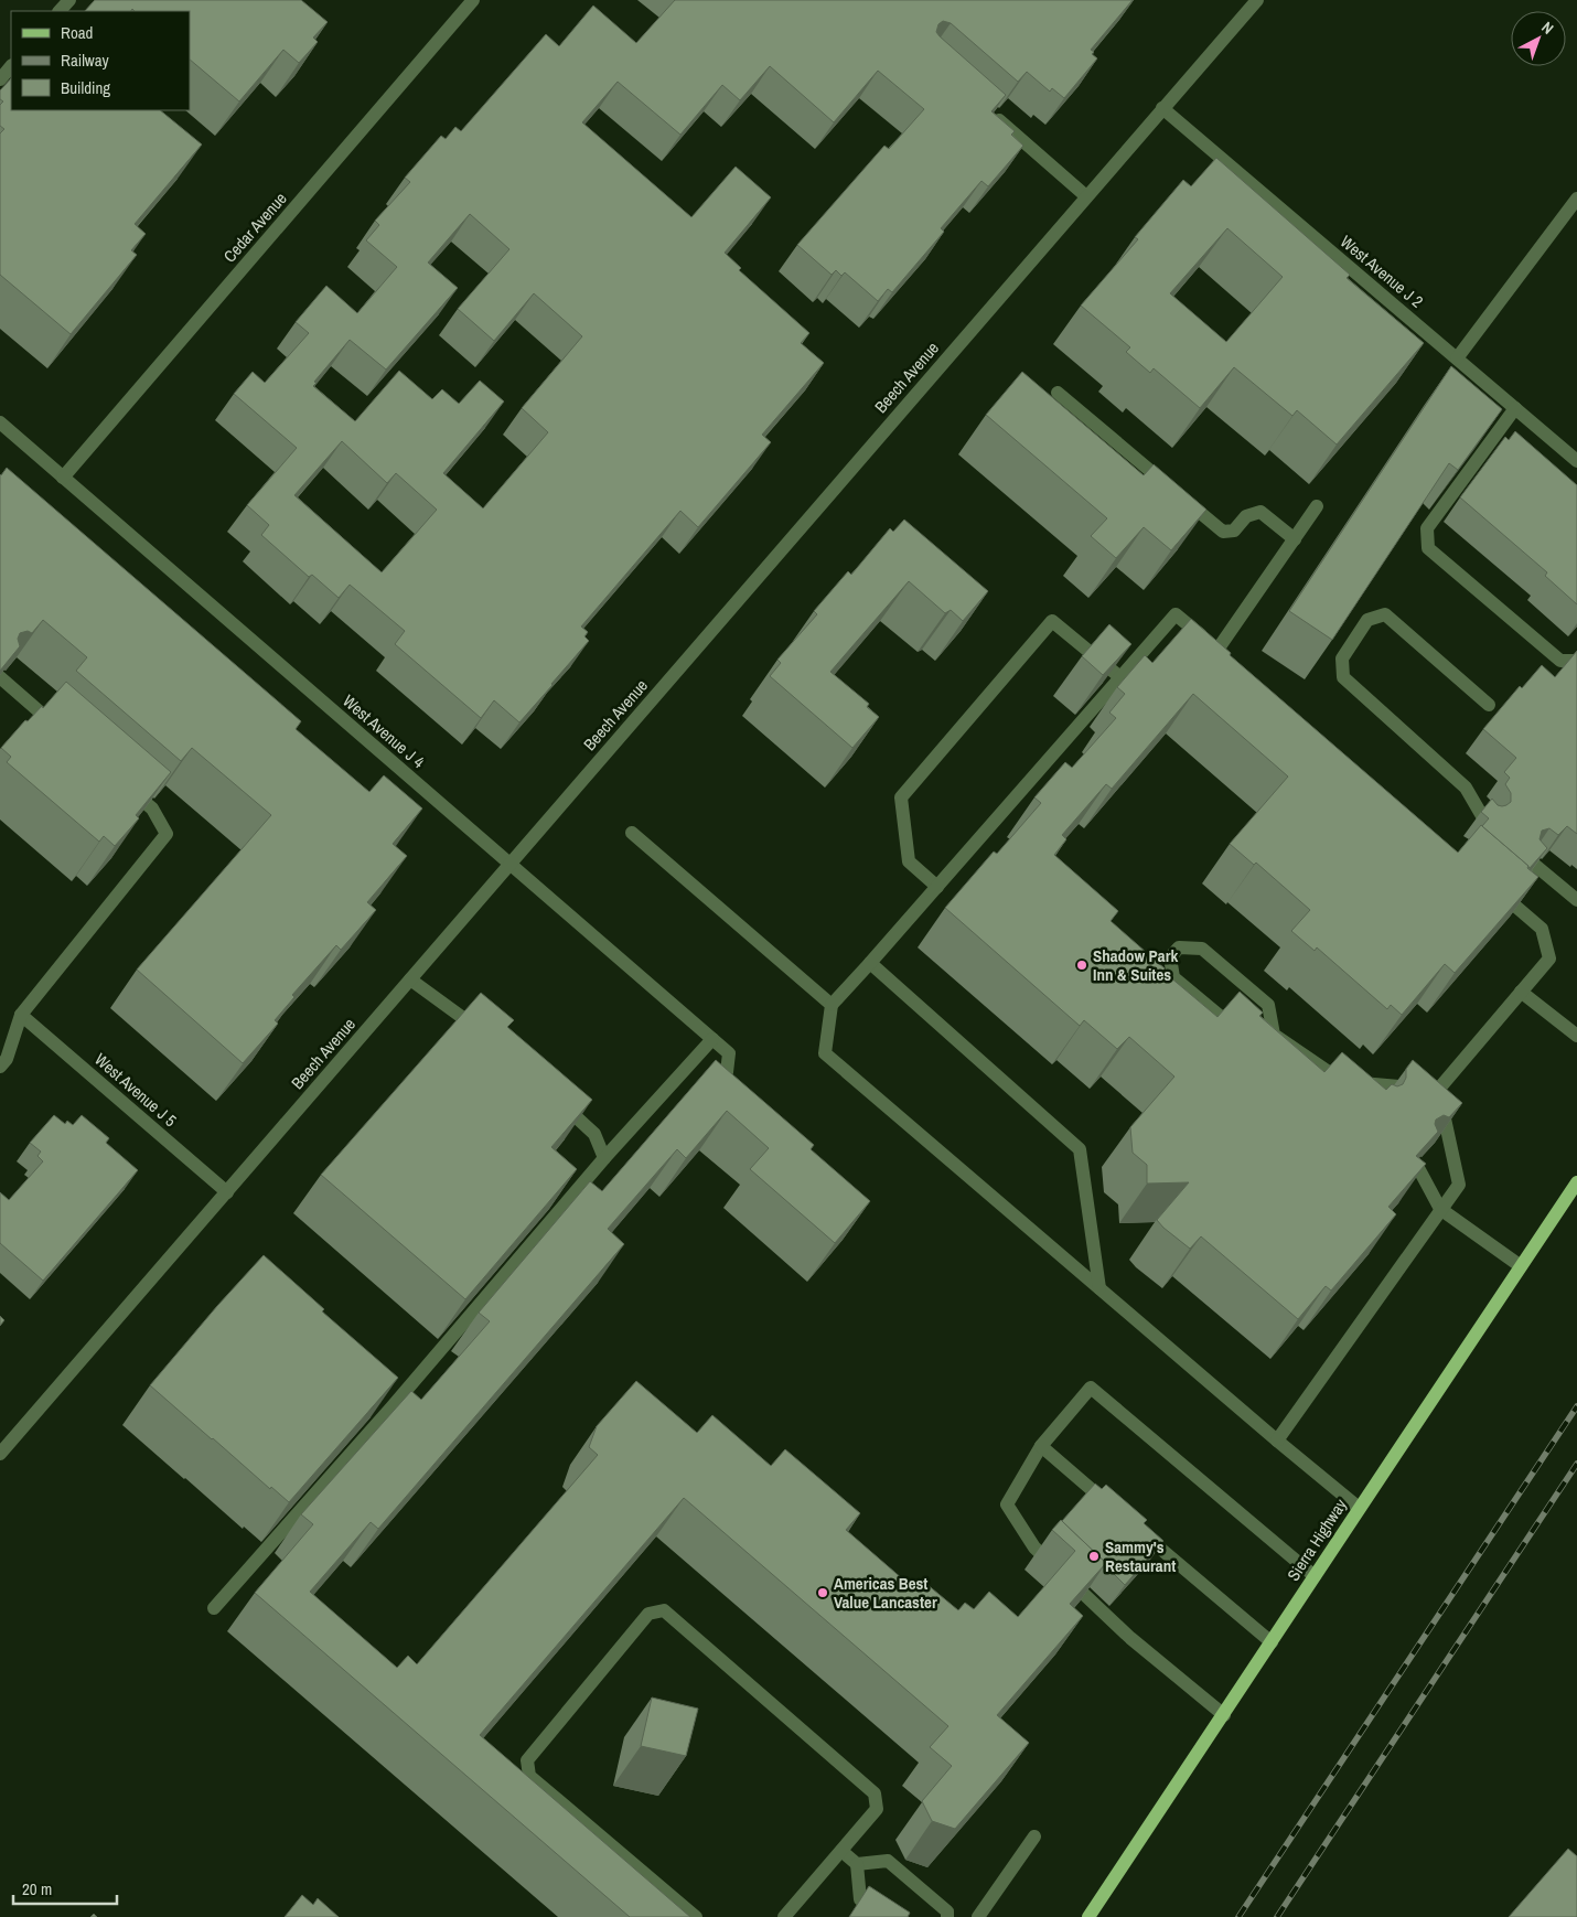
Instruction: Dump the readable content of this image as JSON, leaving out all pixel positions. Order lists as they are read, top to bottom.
{
  "streets": {
    "main road": ["Sierra Highway"],
    "street": [
      "Cedar Avenue",
      "West Avenue J 2",
      "Beech Avenue",
      "West Avenue J 4",
      "West Avenue J 5"
    ]
  },
  "crossings": [
    ["Cedar Avenue", "West Avenue J 4"],
    ["West Avenue J 2", "Beech Avenue"],
    ["Beech Avenue", "West Avenue J 4"],
    ["Beech Avenue", "West Avenue J 5"]
  ],
  "places": ["Shadow Park Inn & Suites", "Sammy's Restaurant", "Americas Best Value Lancaster"],
  "legend": ["Road", "Railway", "Building"],
  "scale_bar": "20 m",
  "north": "top right"
}
